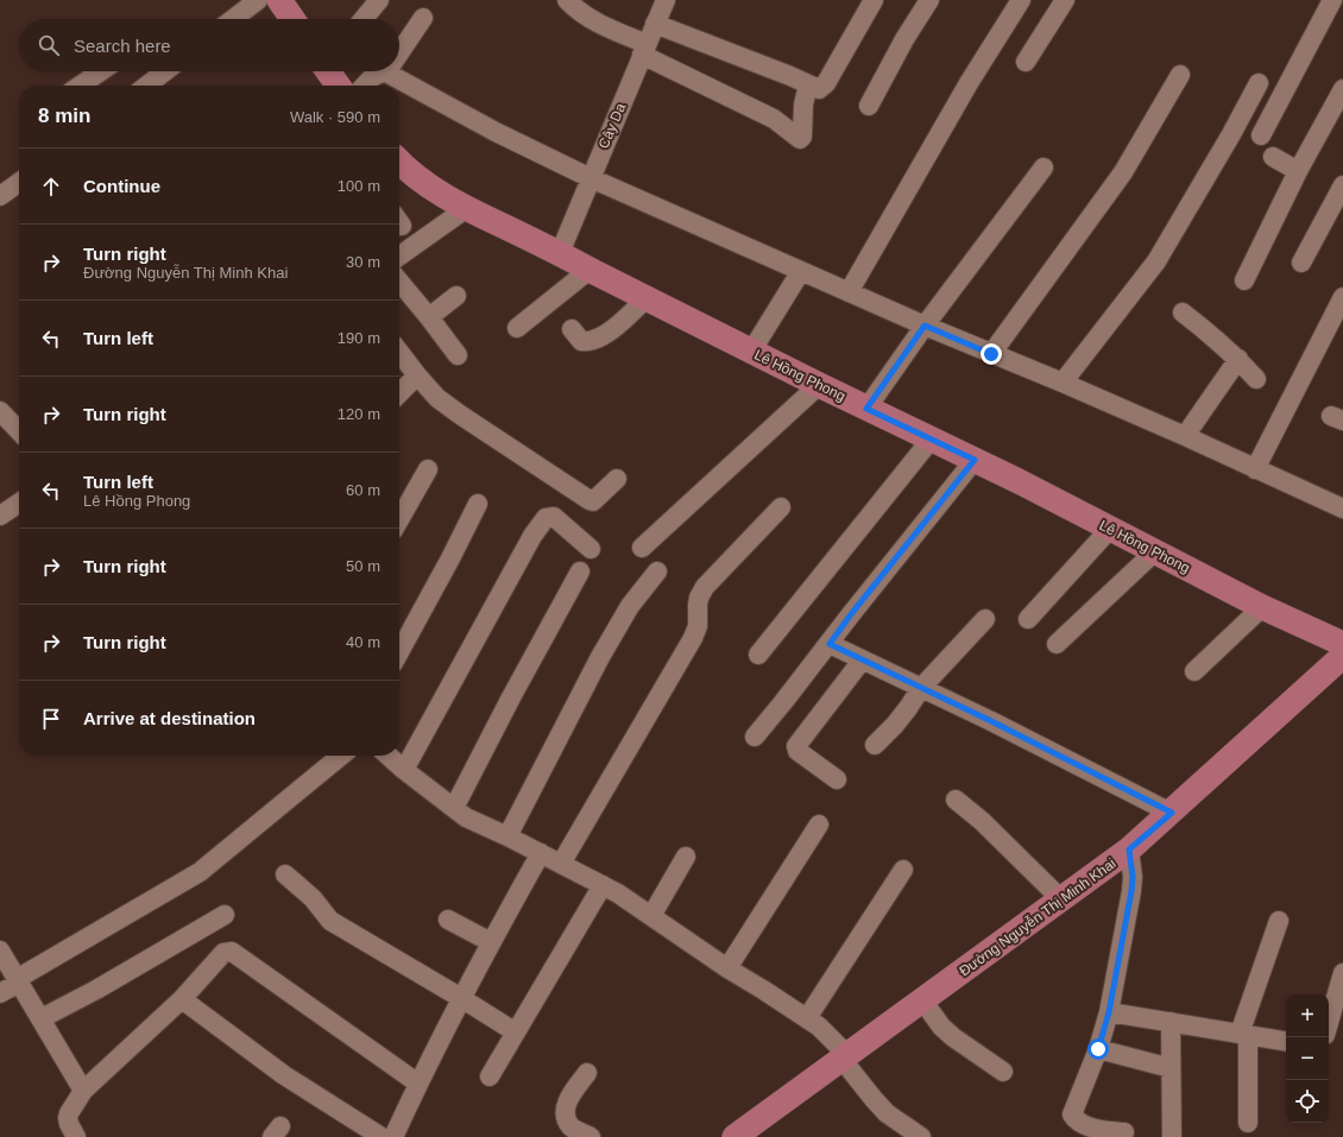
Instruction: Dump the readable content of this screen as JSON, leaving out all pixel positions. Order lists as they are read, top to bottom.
{
  "streets": {
    "main road": ["Lê Hồng Phong", "Đường Nguyễn Thị Minh Khai"],
    "street": ["Cây Da"]
  },
  "crossings": [
    ["Cây Da", "Lê Hồng Phong"]
  ],
  "page": {
    "search": "Search here",
    "heading": ["8 min", "Walk · 590 m"],
    "list": [
      ["Continue", "100 m"],
      ["Turn right", "Đường Nguyễn Thị Minh Khai", "30 m"],
      ["Turn left", "190 m"],
      ["Turn right", "120 m"],
      ["Turn left", "Lê Hồng Phong", "60 m"],
      ["Turn right", "50 m"],
      ["Turn right", "40 m"],
      "Arrive at destination"
    ],
    "map_buttons": ["+", "−"]
  }
}
